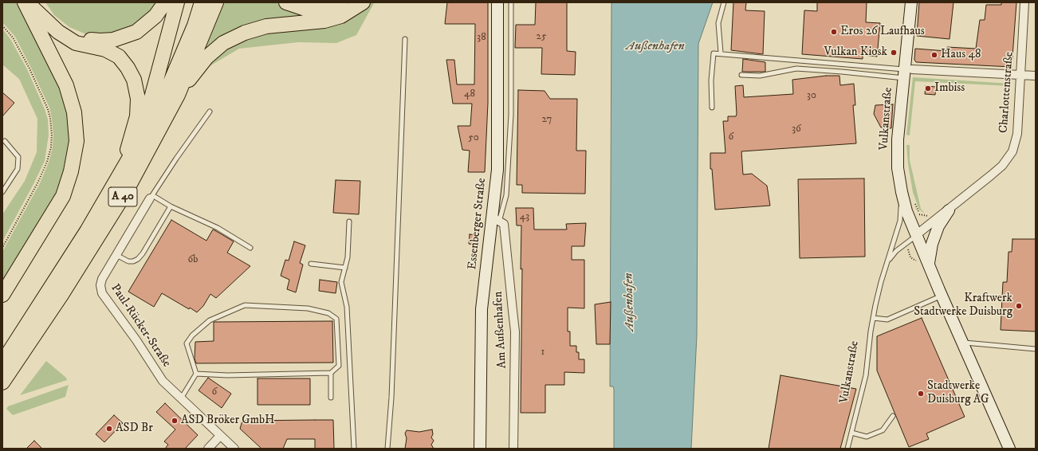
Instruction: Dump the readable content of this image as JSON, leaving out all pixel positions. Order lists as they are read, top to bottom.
{
  "streets": {
    "highway": ["A 40"],
    "main road": ["Vulkanstraße", "Essenberger Straße"],
    "street": ["Charlottenstraße", "Paul-Rücker-Straße", "Am Außenhafen"]
  },
  "crossings": [
    ["Charlottenstraße", "Vulkanstraße"],
    ["Essenberger Straße", "Am Außenhafen"]
  ],
  "water": ["Außenhafen"],
  "places": [
    "Eros 26 Laufhaus",
    "Vulkan Kiosk",
    "Haus 48",
    "Imbiss",
    "Kraftwerk Stadtwerke Duisburg",
    "Stadtwerke Duisburg AG",
    "ASD Bröker GmbH",
    "ASD Br"
  ],
  "house_numbers": [
    "25",
    "38",
    "48",
    "30",
    "27",
    "36",
    "6",
    "50",
    "43",
    "6b",
    "1",
    "6"
  ]
}
